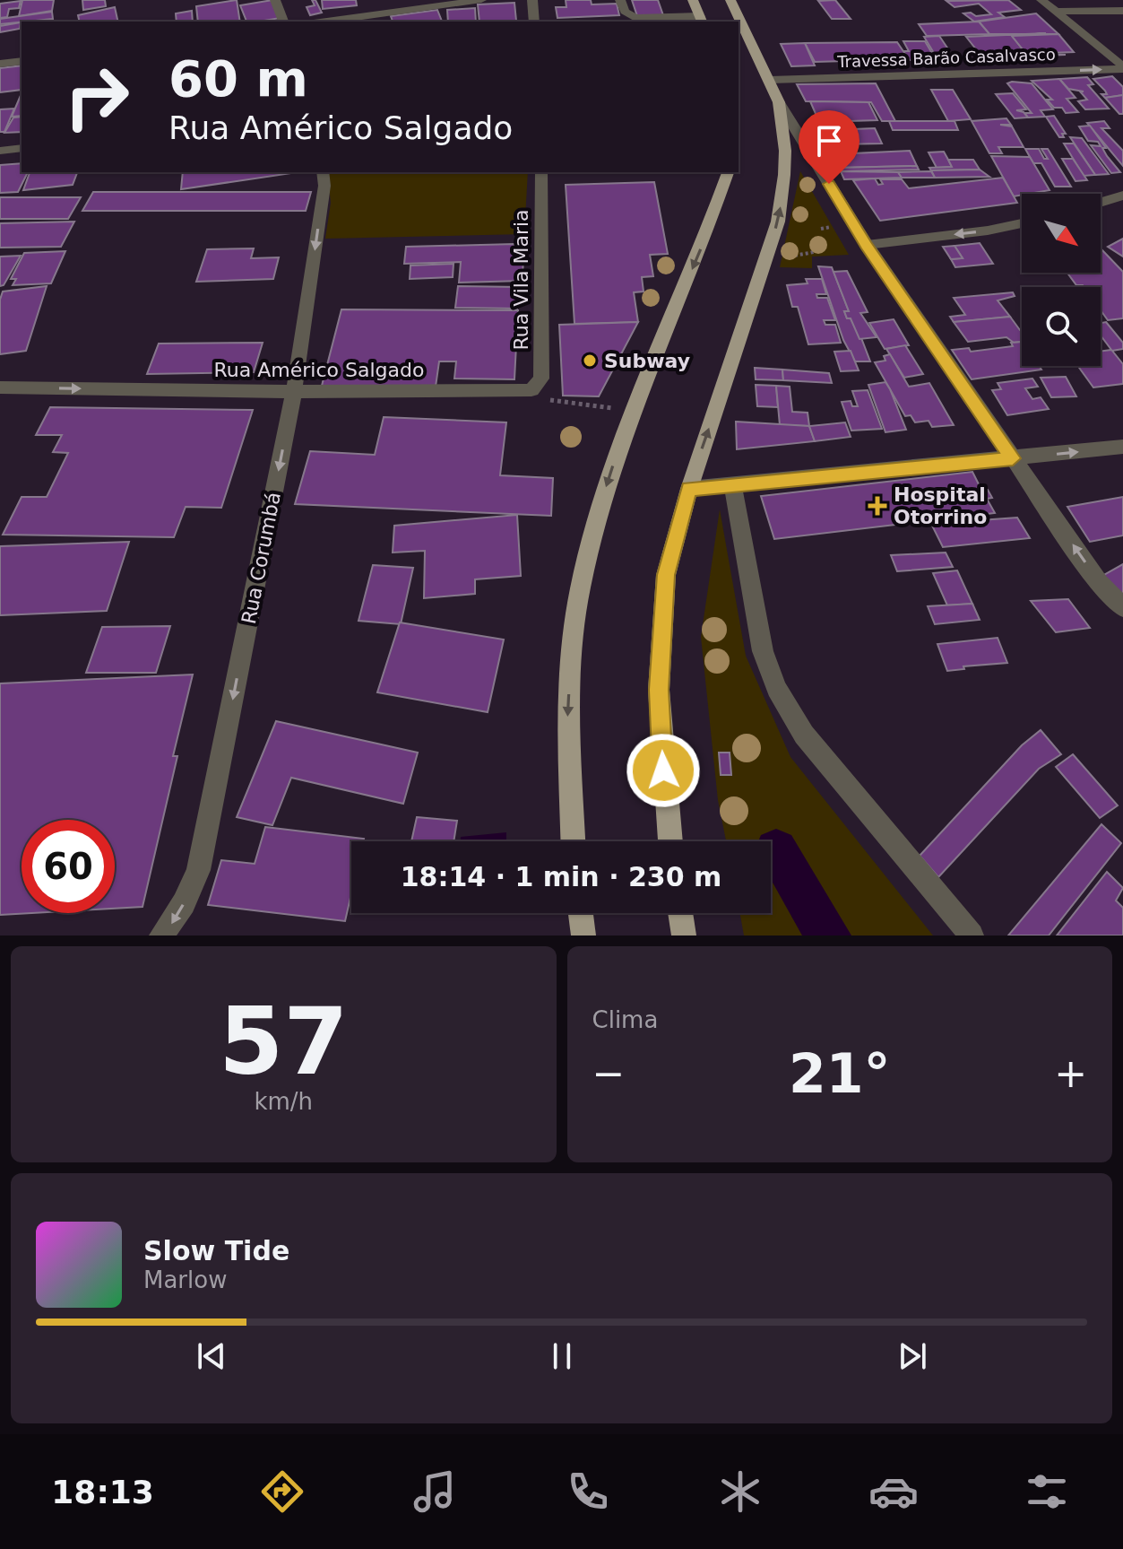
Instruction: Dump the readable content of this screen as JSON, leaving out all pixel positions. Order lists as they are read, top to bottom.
{
  "streets": {
    "street": [
      "Travessa Barão Casalvasco",
      "Rua Vila Maria",
      "Rua Américo Salgado",
      "Rua Corumbá"
    ]
  },
  "crossings": [
    ["Rua Vila Maria", "Rua Américo Salgado"],
    ["Rua Américo Salgado", "Rua Corumbá"]
  ],
  "one_way": ["Rua Américo Salgado", "Rua Corumbá"],
  "places": {
    "other": ["Subway"],
    "health": ["Hospital Otorrino"]
  },
  "north": "bottom right",
  "page": {
    "turn": ["60 m", "Rua Américo Salgado"],
    "limit": "60",
    "trip": "18:14 · 1 min · 230 m",
    "tile": [
      ["57", "km/h"],
      "Clima"
    ],
    "heat": ["−", "21°", "+"],
    "song": ["Slow Tide", "Marlow"],
    "tabs": "18:13"
  }
}
